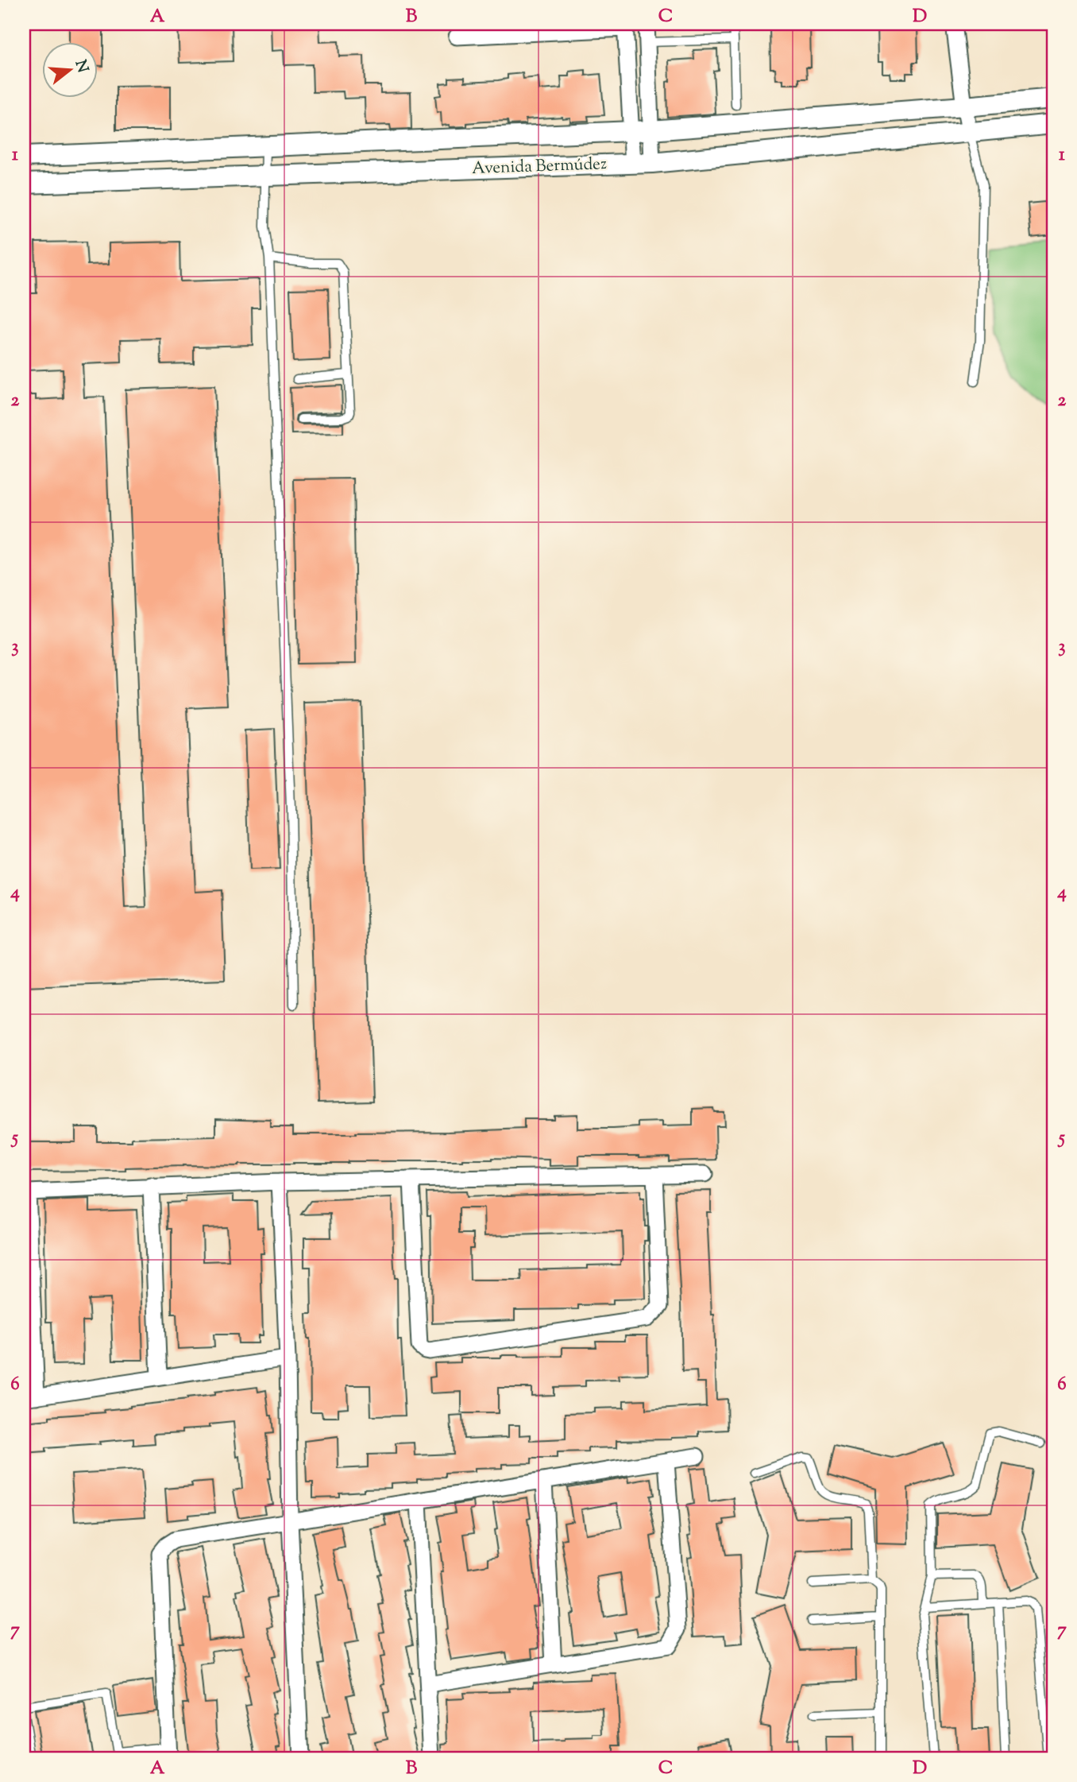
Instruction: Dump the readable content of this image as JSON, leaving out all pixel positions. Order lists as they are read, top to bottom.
{
  "streets": {
    "street": ["Avenida Bermúdez"]
  },
  "north": "right",
  "grid": {
    "columns": [
      "A",
      "B",
      "C",
      "D"
    ],
    "rows": [
      "1",
      "2",
      "3",
      "4",
      "5",
      "6",
      "7"
    ]
  }
}
